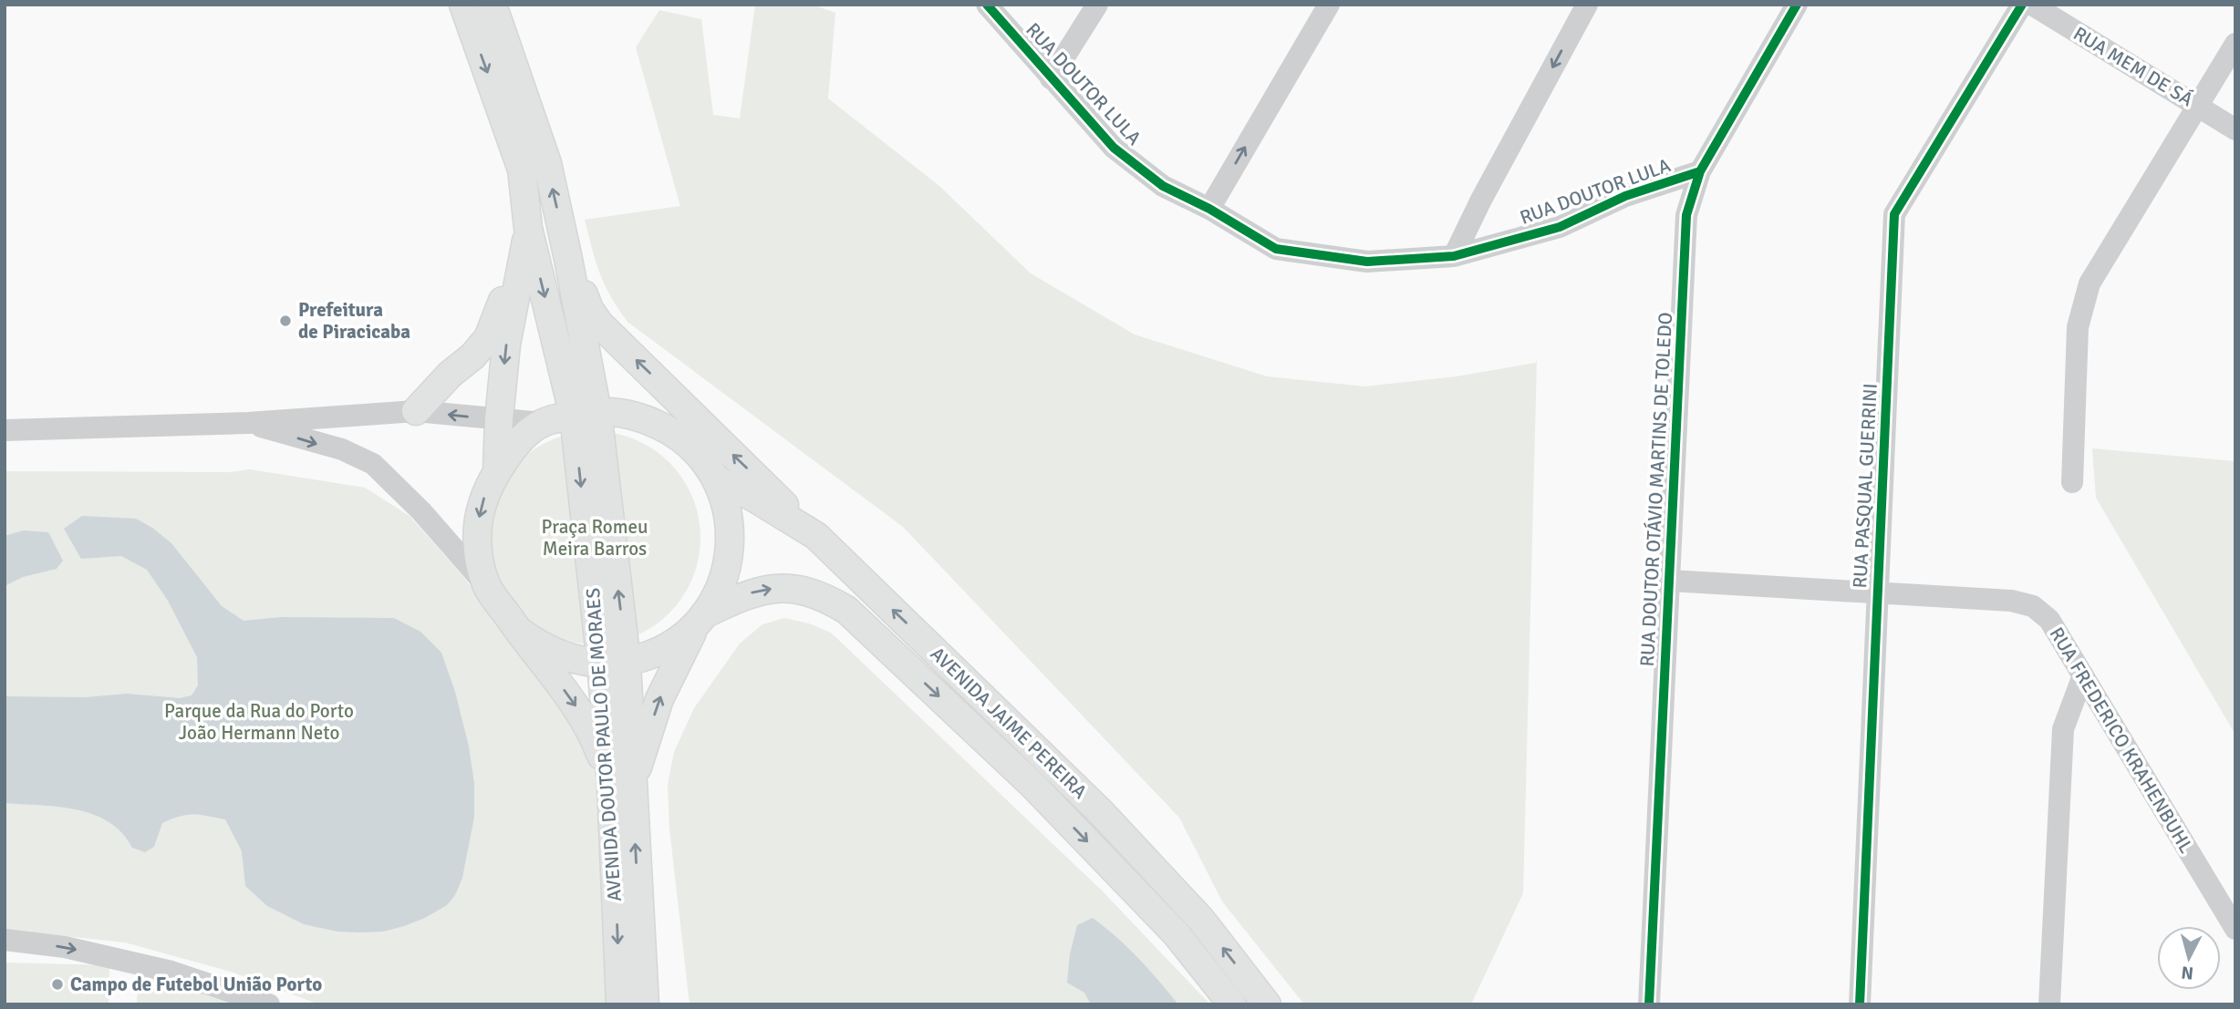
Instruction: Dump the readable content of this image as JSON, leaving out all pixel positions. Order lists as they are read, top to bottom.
{
  "streets": {
    "main road": ["AVENIDA JAIME PEREIRA", "AVENIDA DOUTOR PAULO DE MORAES"],
    "street": [
      "RUA MEM DE SÁ",
      "RUA DOUTOR LULA",
      "RUA PASQUAL GUERRINI",
      "RUA DOUTOR OTÁVIO MARTINS DE TOLEDO",
      "RUA FREDERICO KRAHENBUHL"
    ]
  },
  "crossings": [
    ["RUA DOUTOR LULA", "RUA DOUTOR OTÁVIO MARTINS DE TOLEDO"],
    ["RUA PASQUAL GUERRINI", "RUA FREDERICO KRAHENBUHL"],
    ["RUA DOUTOR OTÁVIO MARTINS DE TOLEDO", "RUA FREDERICO KRAHENBUHL"]
  ],
  "parks": ["Praça Romeu Meira Barros", "Parque da Rua do Porto João Hermann Neto"],
  "places": ["Prefeitura de Piracicaba", "Campo de Futebol União Porto"],
  "north": "bottom"
}
